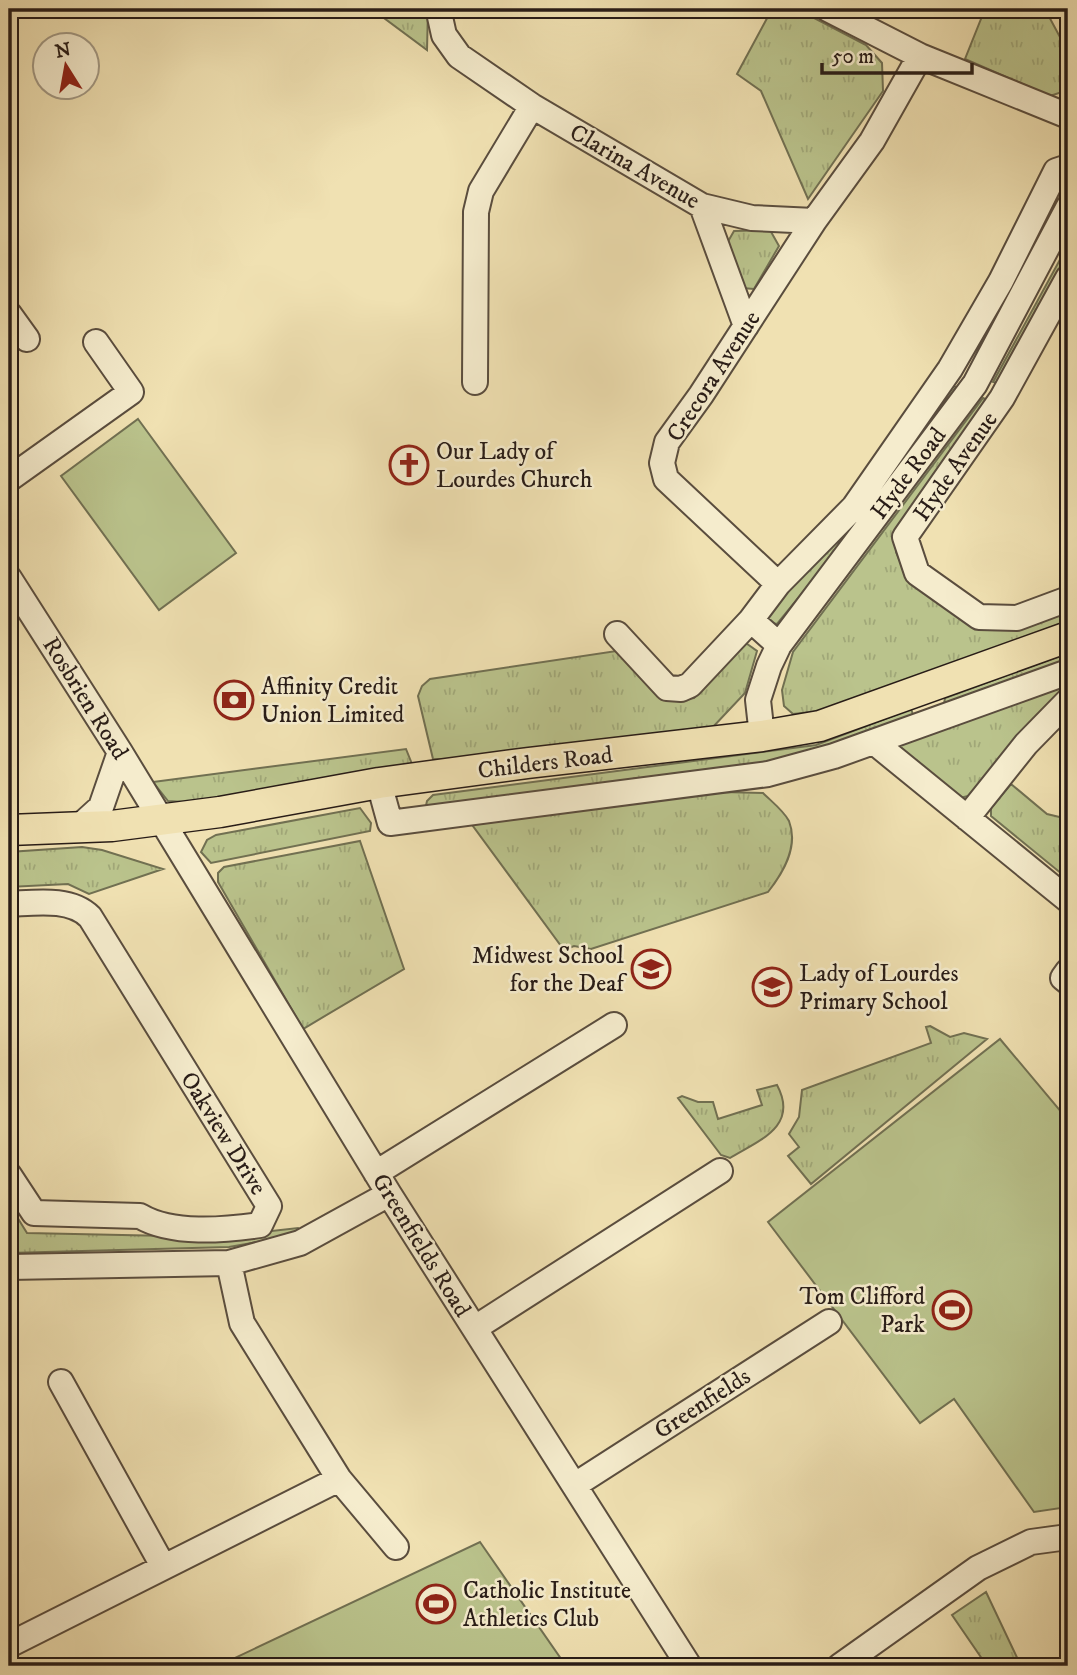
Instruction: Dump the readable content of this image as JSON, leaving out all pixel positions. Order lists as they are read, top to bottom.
{
  "streets": {
    "main road": ["Childers Road"],
    "street": [
      "Clarina Avenue",
      "Crecora Avenue",
      "Hyde Avenue",
      "Hyde Road",
      "Rosbrien Road",
      "Oakview Drive",
      "Greenfields Road",
      "Greenfields"
    ]
  },
  "crossings": [
    ["Clarina Avenue", "Crecora Avenue"],
    ["Crecora Avenue", "Hyde Road"],
    ["Hyde Avenue", "Hyde Road"],
    ["Hyde Road", "Childers Road"],
    ["Rosbrien Road", "Childers Road"],
    ["Rosbrien Road", "Greenfields Road"],
    ["Childers Road", "Greenfields Road"],
    ["Greenfields Road", "Greenfields"]
  ],
  "places": {
    "church": ["Our Lady of Lourdes Church"],
    "bank": ["Affinity Credit Union Limited"],
    "school or university": ["Midwest School for the Deaf", "Lady of Lourdes Primary School"],
    "sports": ["Tom Clifford Park", "Catholic Institute Athletics Club"]
  },
  "scale_bar": "50 m",
  "north": "top"
}
